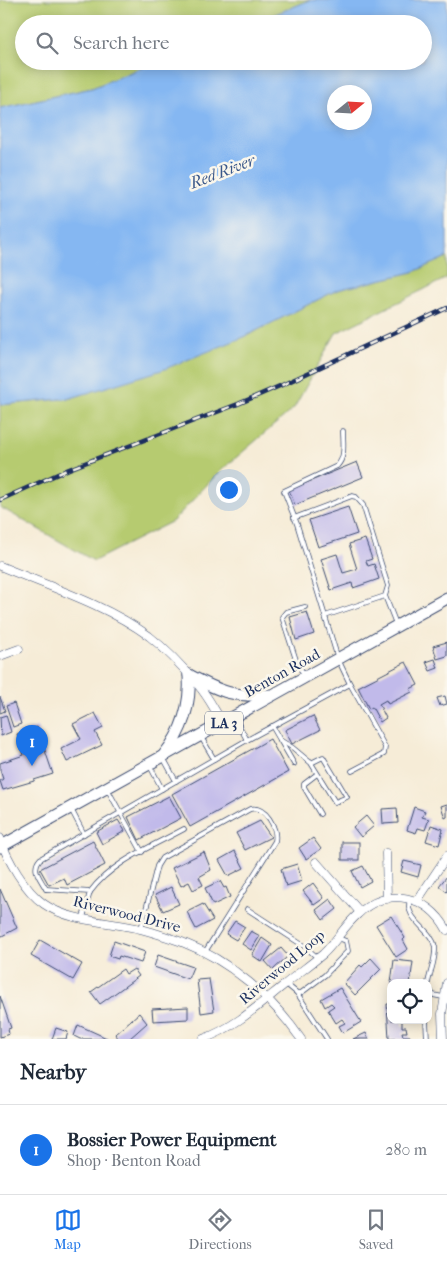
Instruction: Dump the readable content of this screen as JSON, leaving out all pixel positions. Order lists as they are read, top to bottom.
{
  "streets": {
    "main road": ["Benton Road", "LA 3"],
    "street": ["Riverwood Drive", "Riverwood Loop"]
  },
  "crossings": [
    ["Benton Road", "Riverwood Drive"],
    ["Riverwood Drive", "Riverwood Loop"]
  ],
  "water": ["Red River"],
  "north": "right",
  "page": {
    "search": "Search here",
    "pins": "1",
    "heading": "Nearby",
    "list": [
      {
        "mark": "1",
        "name": "Bossier Power Equipment",
        "note": "Shop · Benton Road",
        "value": "280 m"
      }
    ],
    "nav": ["Map", "Directions", "Saved"]
  }
}
